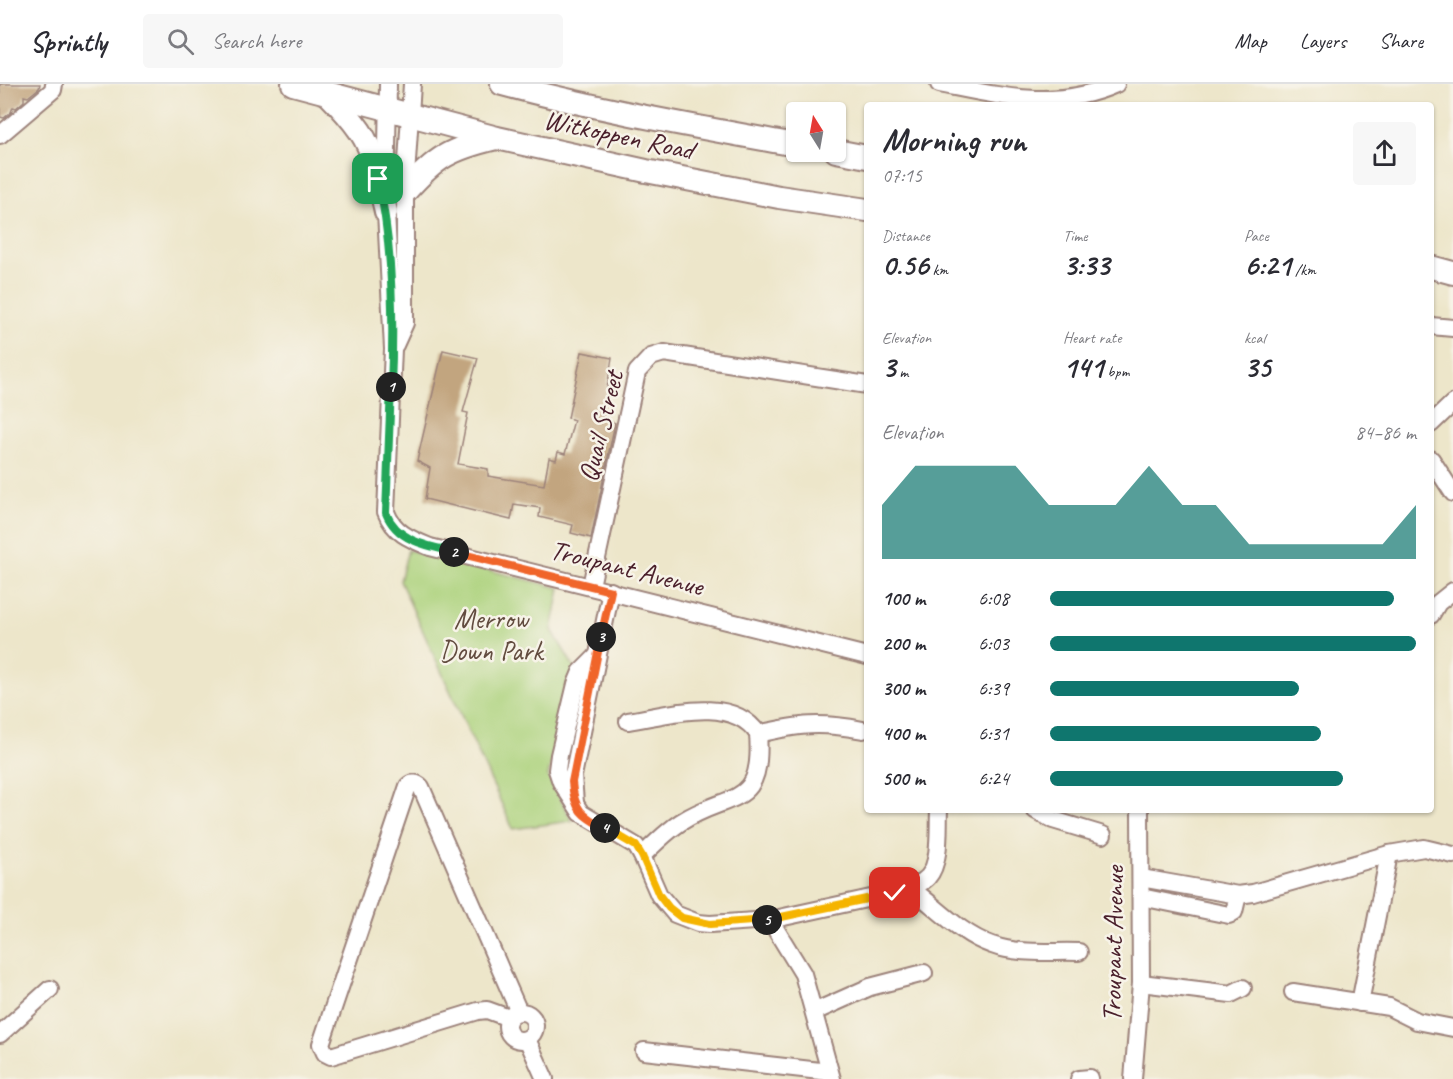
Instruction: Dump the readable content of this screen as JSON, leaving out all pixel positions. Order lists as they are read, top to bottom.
{
  "streets": {
    "main road": ["Witkoppen Road"],
    "street": ["Quail Street", "Troupant Avenue"]
  },
  "crossings": [
    ["Quail Street", "Troupant Avenue"]
  ],
  "parks": ["Merrow Down Park"],
  "north": "top",
  "page": {
    "header": "Sprintly",
    "search": "Search here",
    "nav": ["Map", "Layers", "Share"],
    "heading": ["Morning run", "07:15"],
    "stats": [
      ["Distance", "0.56 km"],
      ["Time", "3:33"],
      ["Pace", "6:21 /km"],
      ["Elevation", "3 m"],
      ["Heart rate", "141 bpm"],
      ["kcal", "35"]
    ],
    "pins": [
      "1",
      "2",
      "3",
      "4",
      "5"
    ],
    "chart": ["Elevation", "84–86 m"],
    "list": [
      {
        "name": "100 m",
        "note": "6:08"
      },
      {
        "name": "200 m",
        "note": "6:03"
      },
      {
        "name": "300 m",
        "note": "6:39"
      },
      {
        "name": "400 m",
        "note": "6:31"
      },
      {
        "name": "500 m",
        "note": "6:24"
      }
    ]
  }
}
